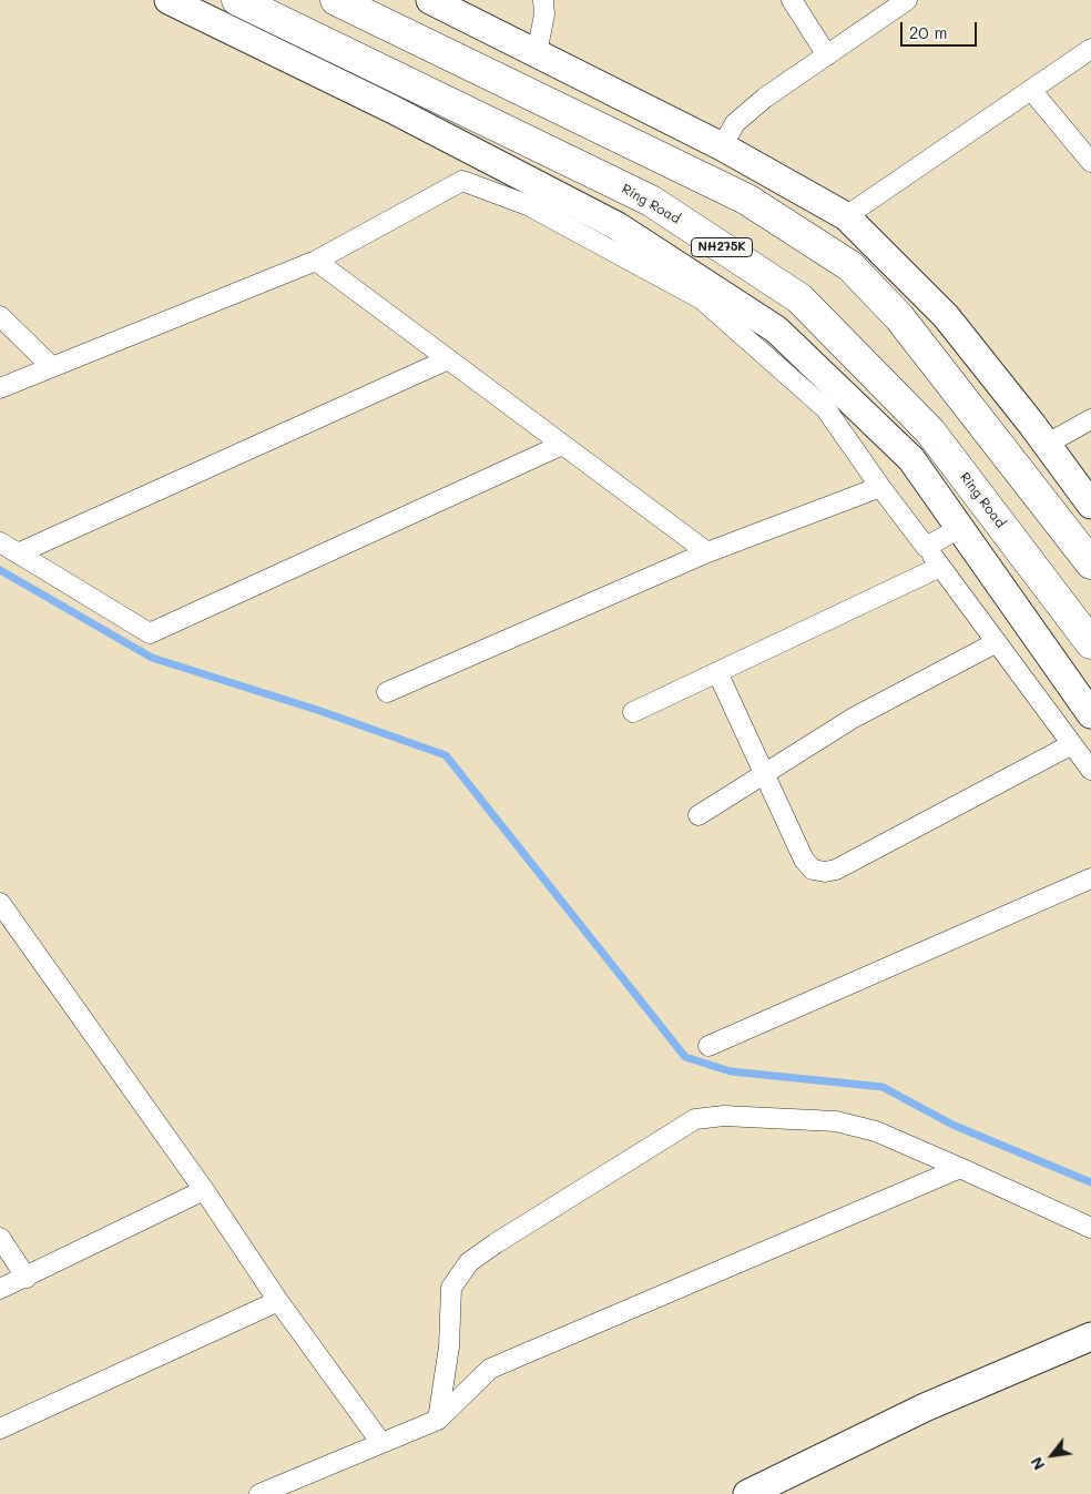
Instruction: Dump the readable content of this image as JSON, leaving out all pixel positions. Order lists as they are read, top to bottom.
{
  "streets": {
    "highway": ["Ring Road", "NH275K"]
  },
  "scale_bar": "20 m",
  "north": "bottom left"
}
